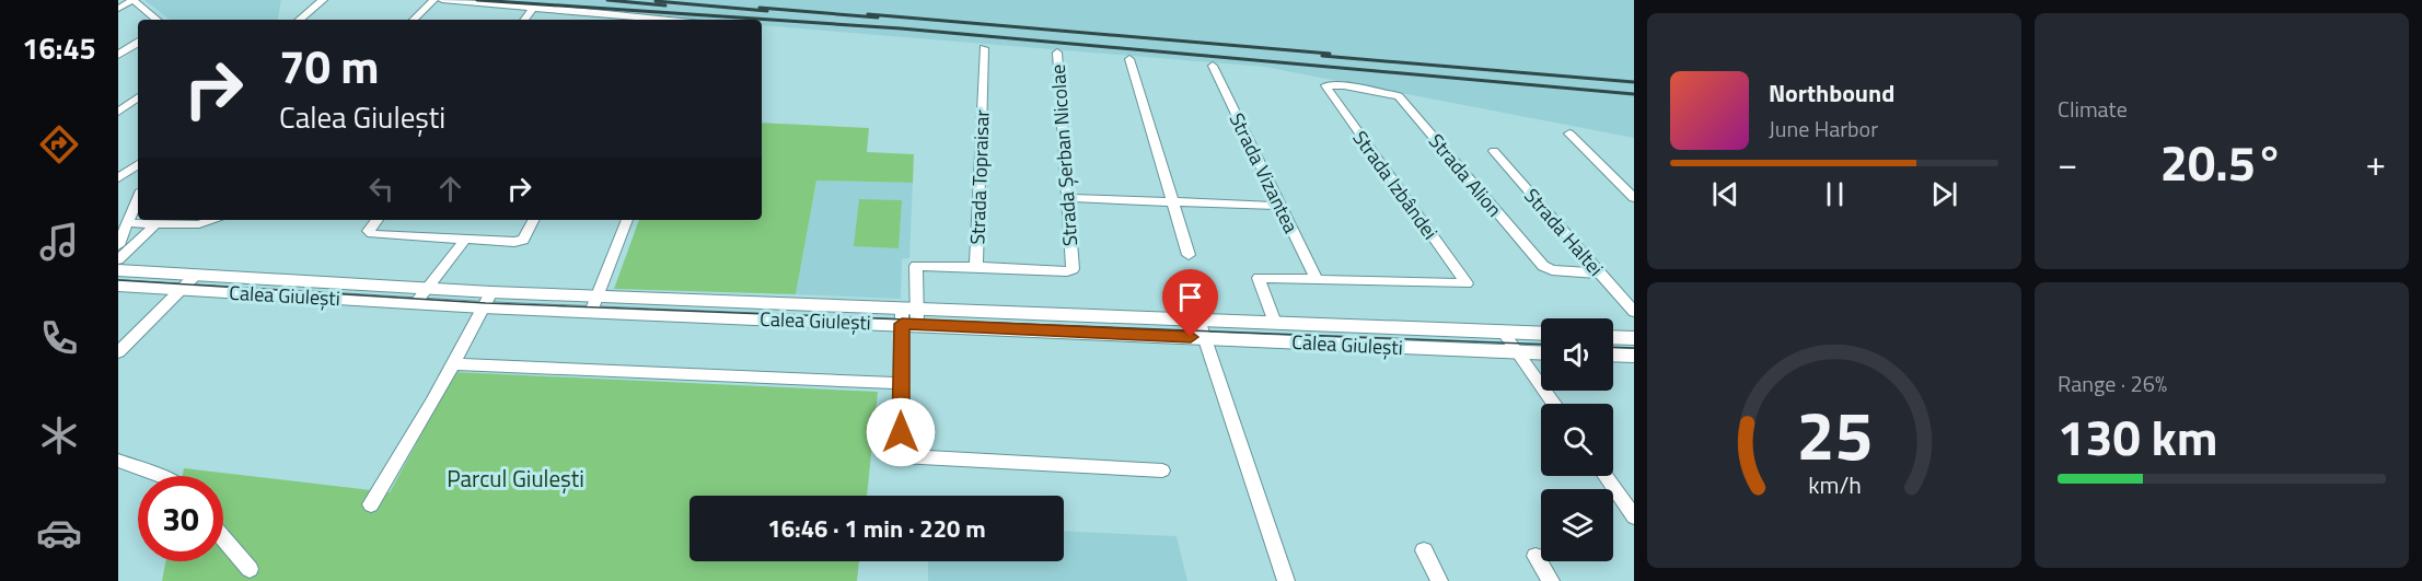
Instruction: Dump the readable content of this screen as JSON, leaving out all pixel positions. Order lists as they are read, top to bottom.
{
  "streets": {
    "main road": ["Calea Giulești"],
    "street": [
      "Strada Șerban Nicolae",
      "Strada Vizantea",
      "Strada Alion",
      "Strada Topraisar",
      "Strada Izbândei",
      "Strada Haltei"
    ]
  },
  "crossings": [
    ["Strada Șerban Nicolae", "Strada Topraisar"],
    ["Strada Vizantea", "Strada Izbândei"],
    ["Strada Alion", "Strada Izbândei"],
    ["Strada Alion", "Strada Haltei"],
    ["Strada Topraisar", "Calea Giulești"]
  ],
  "parks": ["Parcul Giulești"],
  "page": {
    "tabs": "16:45",
    "tile": [
      "Climate",
      ["Range · 26%", "130 km"]
    ],
    "turn": ["70 m", "Calea Giulești"],
    "song": ["Northbound", "June Harbor"],
    "heat": ["−", "20.5°", "+"],
    "limit": "30",
    "trip": "16:46 · 1 min · 220 m",
    "gauge": ["25", "km/h"]
  }
}
